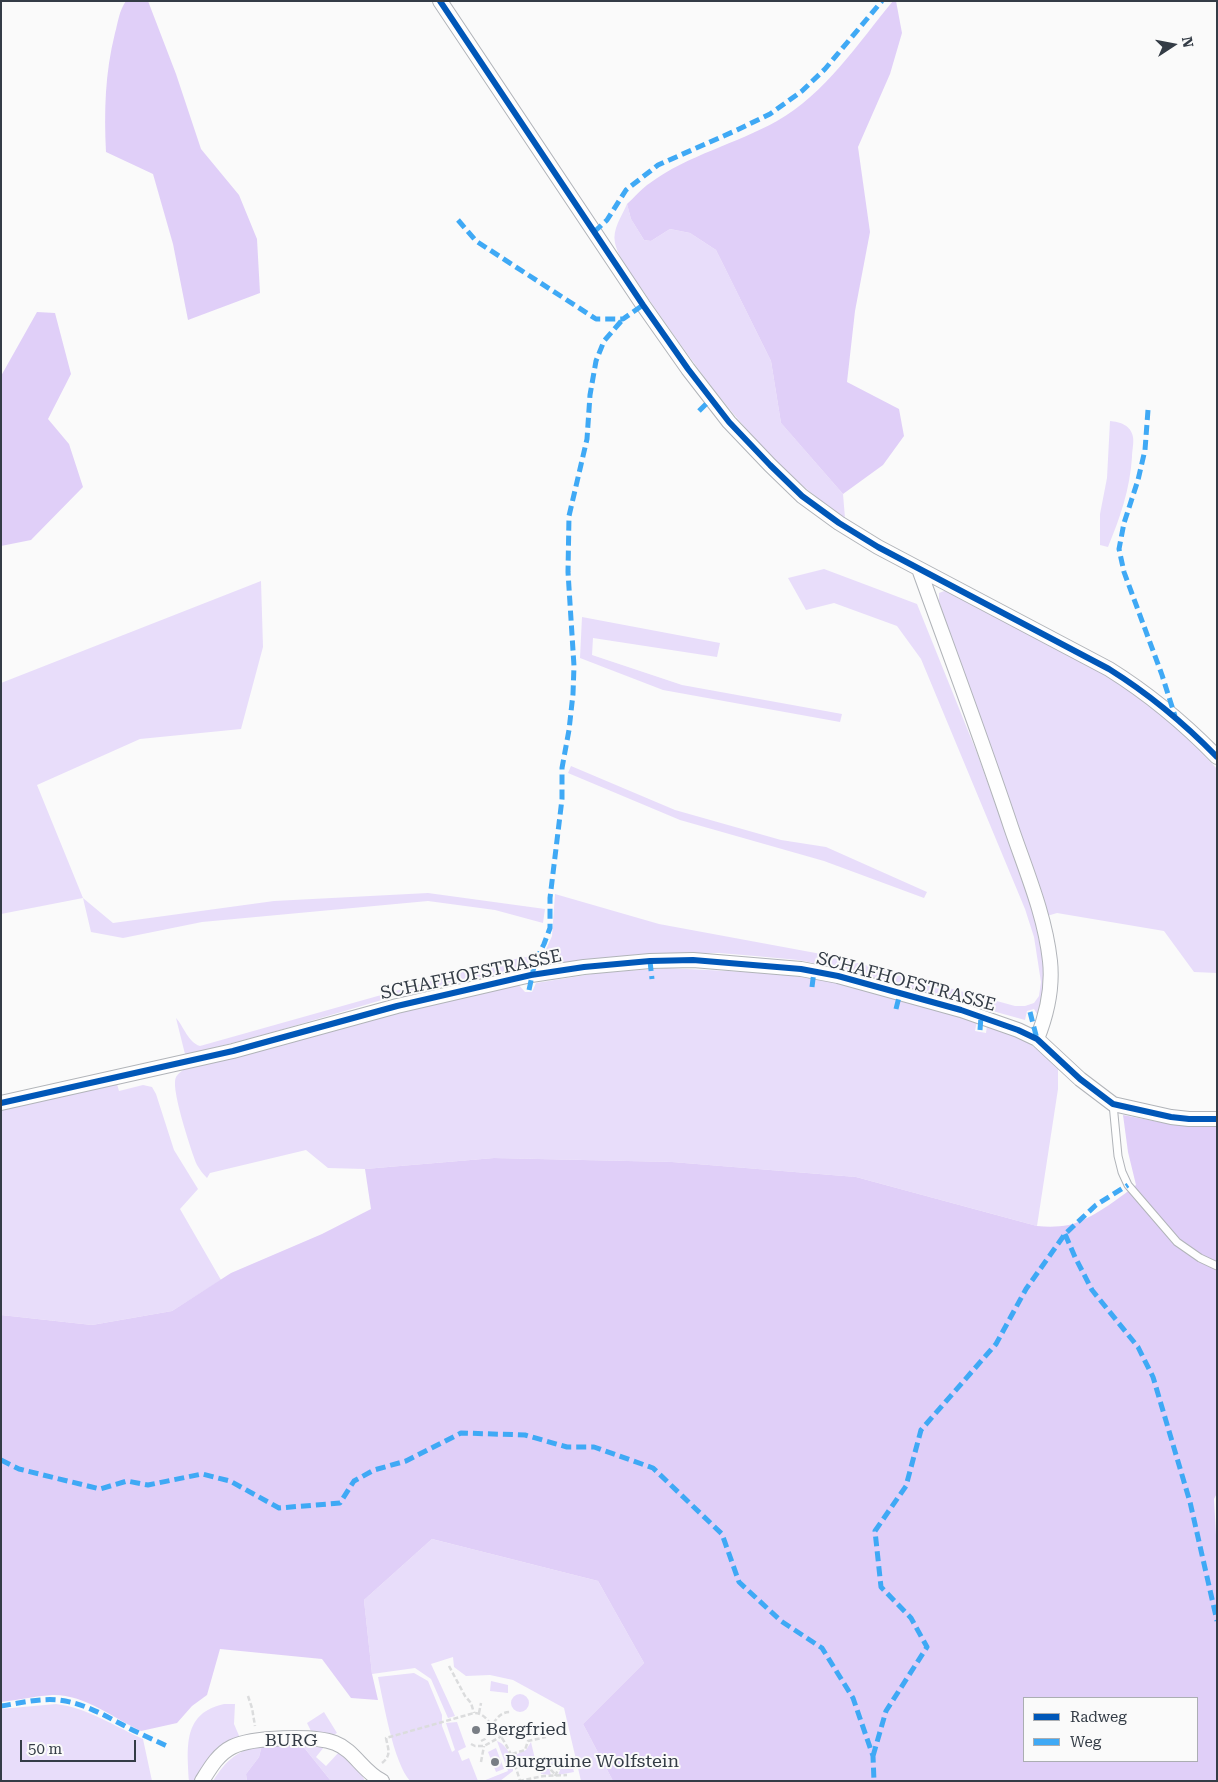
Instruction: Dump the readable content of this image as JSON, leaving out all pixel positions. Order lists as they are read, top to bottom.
{
  "streets": {
    "street": ["SCHAFHOFSTRASSE", "BURG"]
  },
  "places": ["Bergfried", "Burgruine Wolfstein"],
  "legend": ["Radweg", "Weg"],
  "scale_bar": "50 m",
  "north": "right"
}
